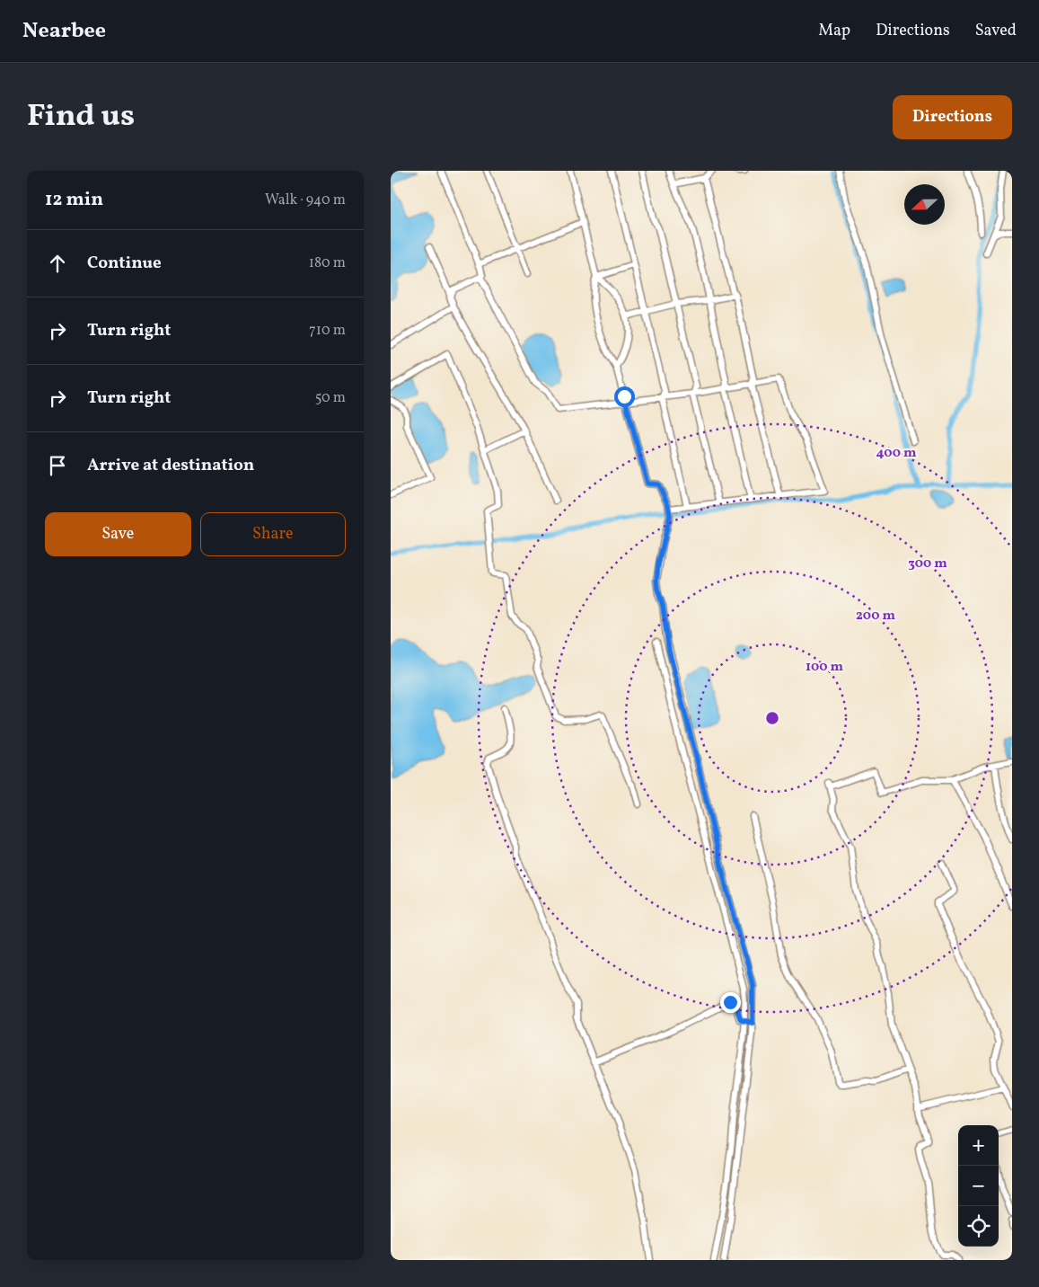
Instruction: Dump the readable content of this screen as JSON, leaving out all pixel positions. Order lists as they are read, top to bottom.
{
  "north": "left",
  "page": {
    "header": "Nearbee",
    "nav": ["Map", "Directions", "Saved"],
    "title": "Find us",
    "buttons": [
      "Directions",
      ["Save", "Share"]
    ],
    "heading": ["12 min", "Walk · 940 m"],
    "list": [
      ["Continue", "180 m"],
      ["Turn right", "710 m"],
      ["Turn right", "50 m"],
      "Arrive at destination"
    ],
    "map_buttons": ["+", "−"]
  },
  "rings": [
    "400 m",
    "300 m",
    "200 m",
    "100 m"
  ]
}
